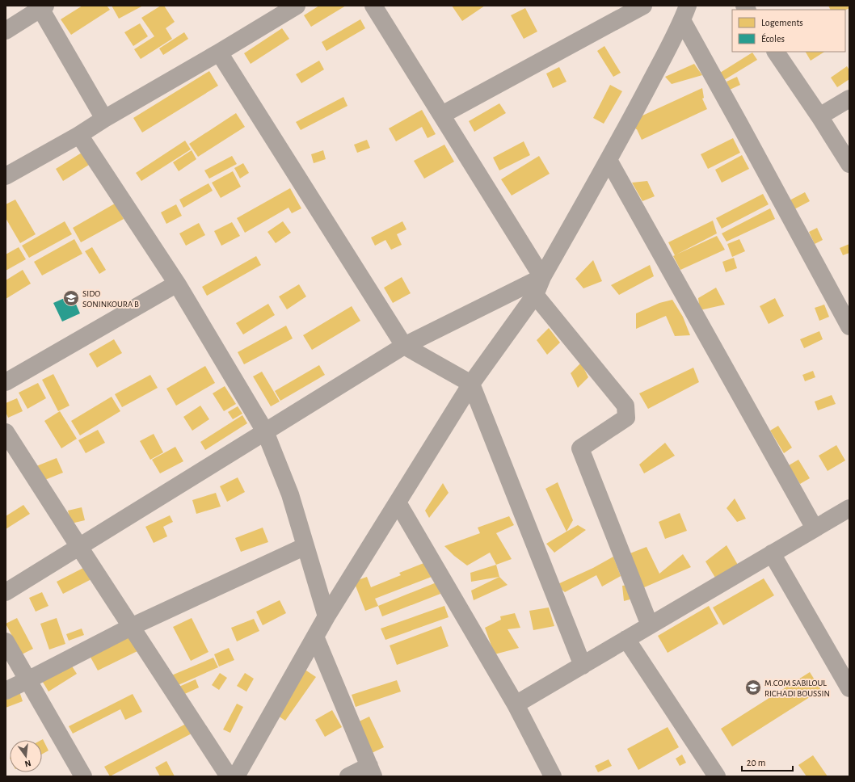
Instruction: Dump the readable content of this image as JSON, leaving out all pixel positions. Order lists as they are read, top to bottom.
{
  "places": {
    "school or university": ["SIDO SONINKOURA B", "M.COM SABILOUL RICHADI BOUSSIN"]
  },
  "legend": ["Logements", "Écoles"],
  "scale_bar": "20 m",
  "north": "bottom"
}
